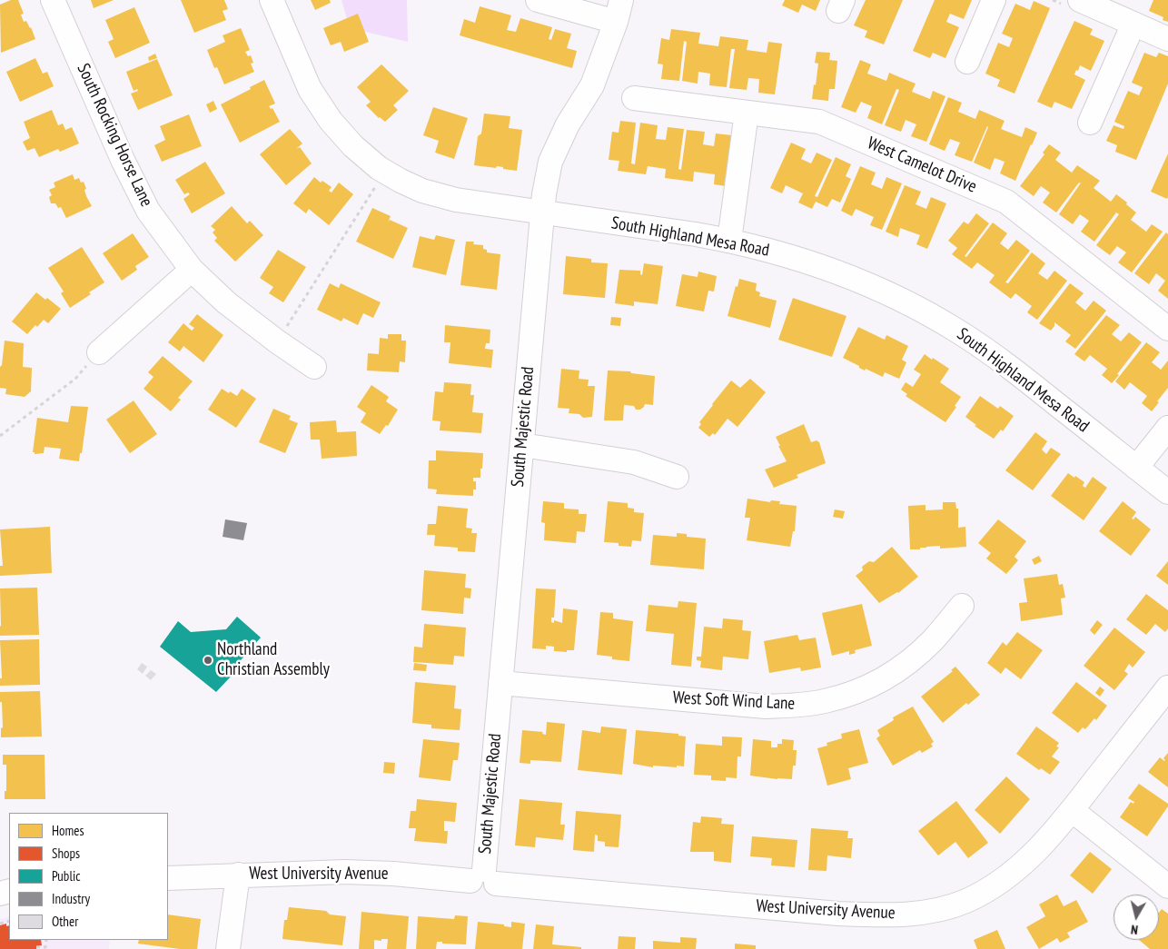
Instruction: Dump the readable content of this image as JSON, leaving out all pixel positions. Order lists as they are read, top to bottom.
{
  "streets": {
    "street": [
      "South Rocking Horse Lane",
      "West Camelot Drive",
      "South Highland Mesa Road",
      "South Majestic Road",
      "West Soft Wind Lane",
      "West University Avenue"
    ]
  },
  "crossings": [
    ["South Highland Mesa Road", "South Majestic Road"],
    ["South Majestic Road", "West Soft Wind Lane"],
    ["South Majestic Road", "West University Avenue"]
  ],
  "places": ["Northland Christian Assembly"],
  "legend": [
    "Homes",
    "Shops",
    "Public",
    "Industry",
    "Other"
  ],
  "north": "bottom"
}
